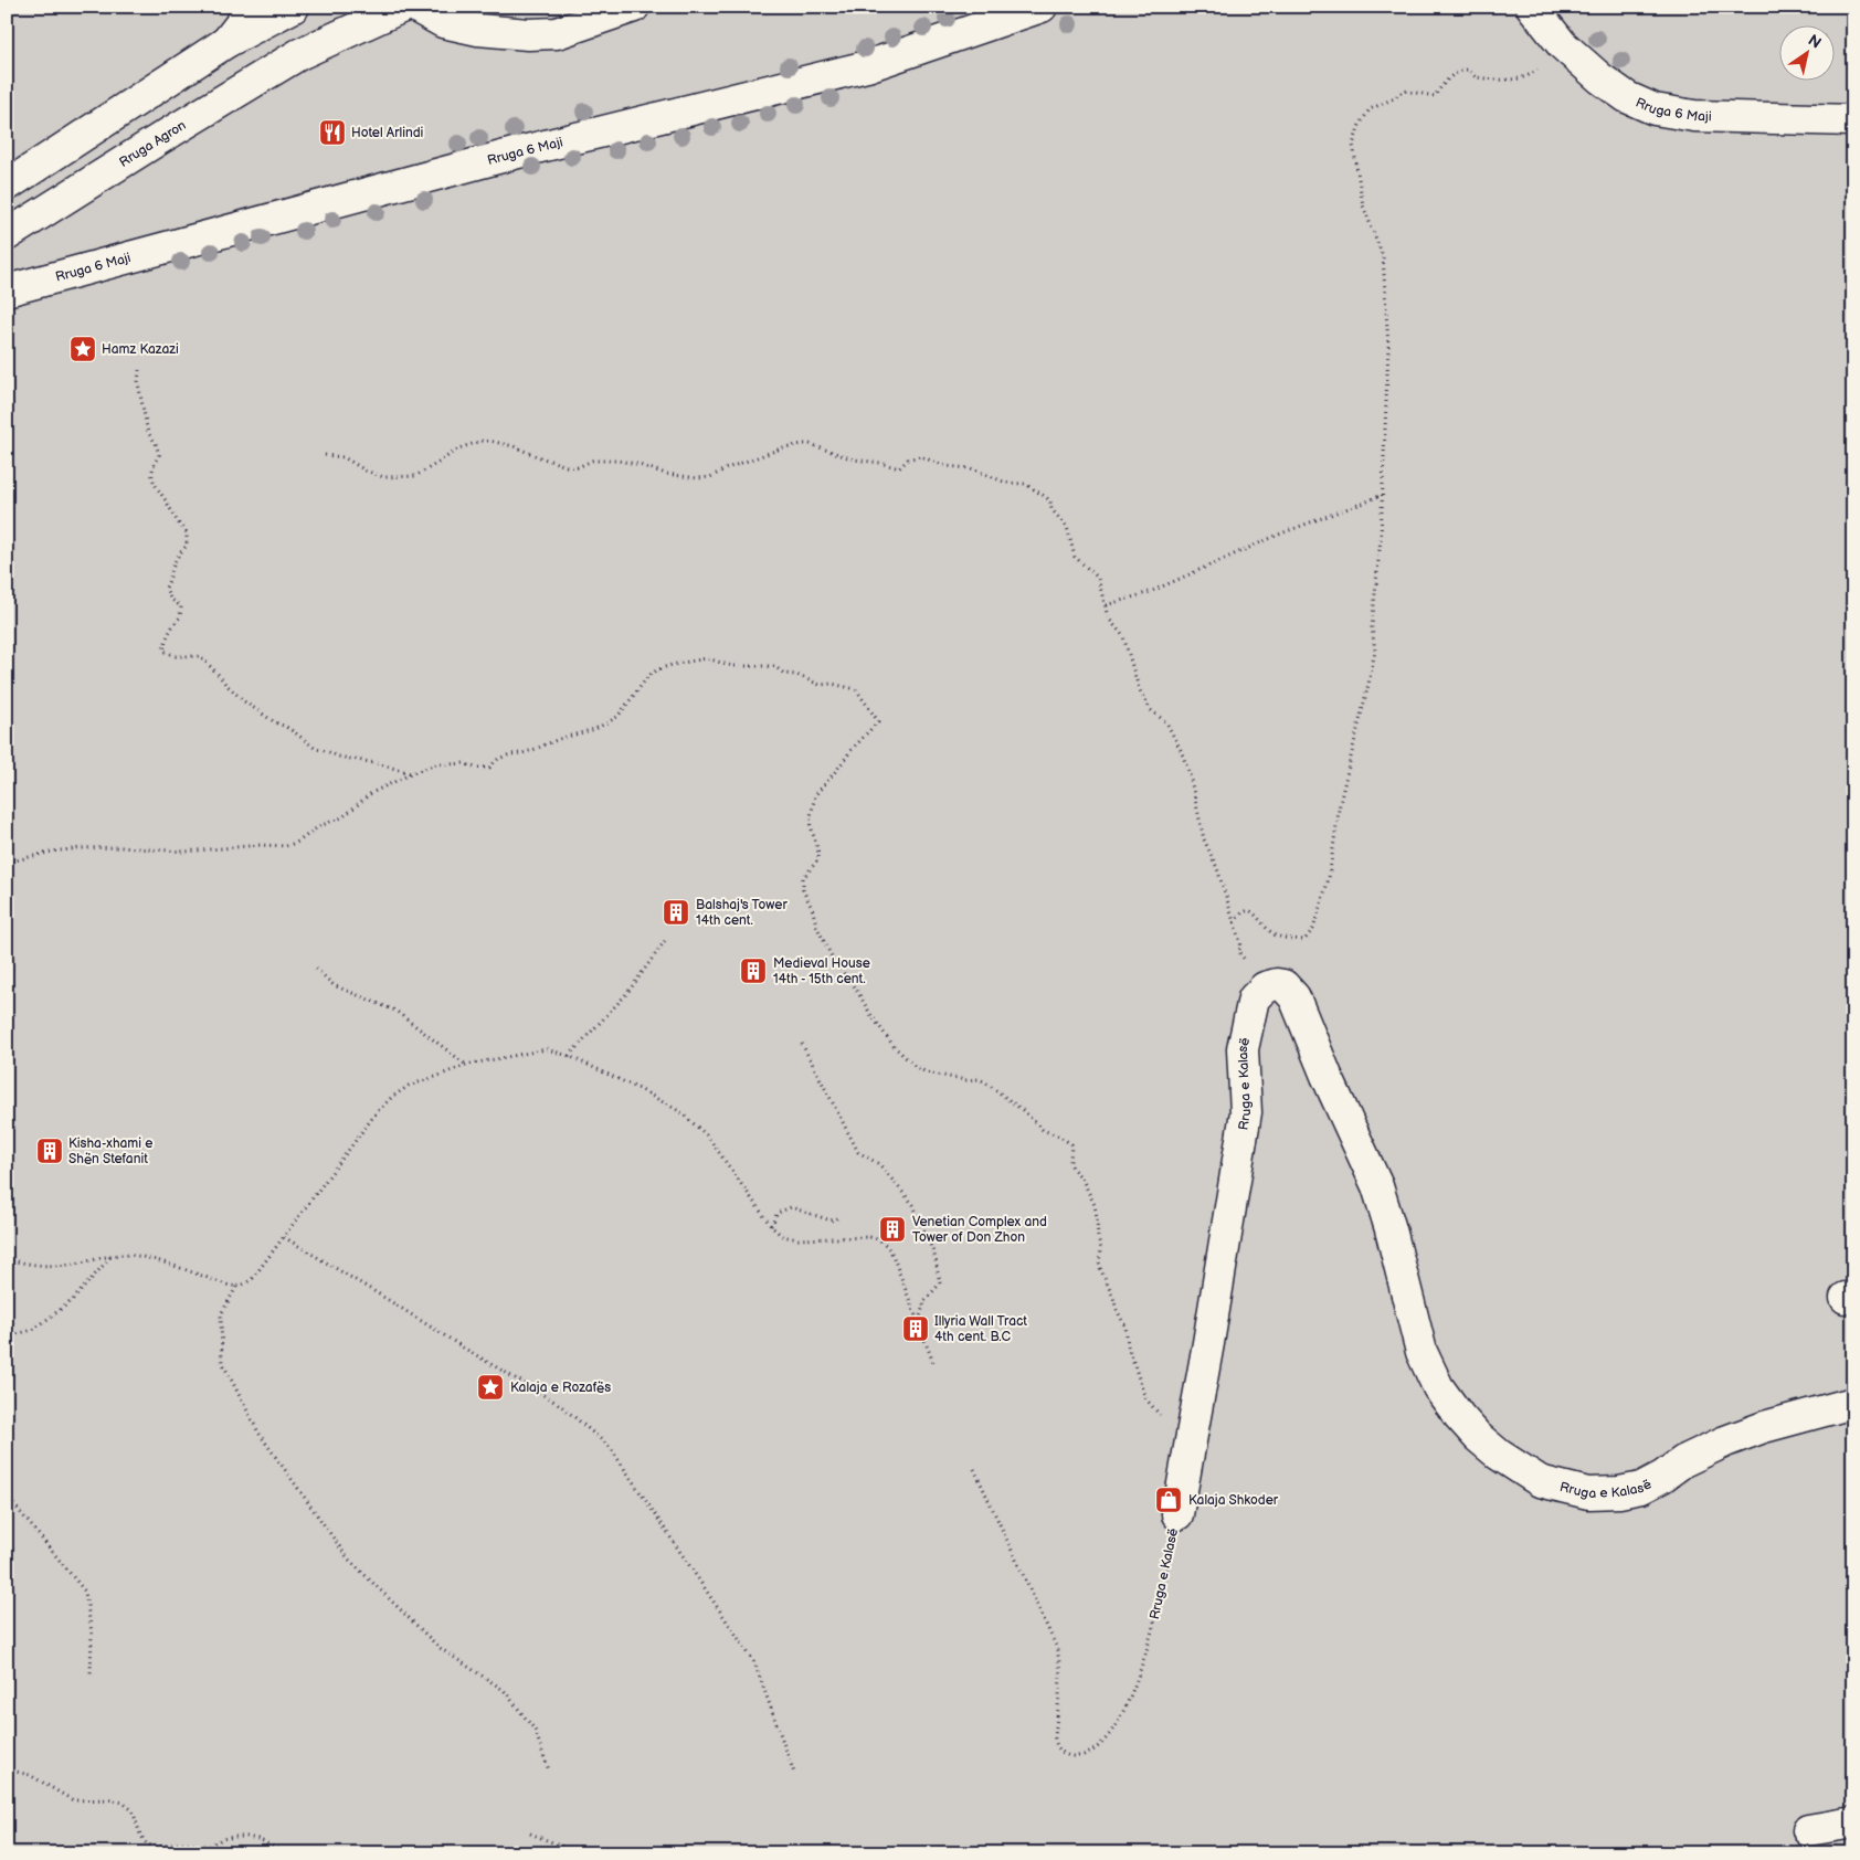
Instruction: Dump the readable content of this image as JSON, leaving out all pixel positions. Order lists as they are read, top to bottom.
{
  "streets": {
    "street": ["Rruga 6 Maji", "Rruga Agron", "Rruga e Kalasë"]
  },
  "places": {
    "restaurant": ["Hotel Arlindi"],
    "place": ["Hamz Kazazi", "Kalaja e Rozafës"],
    "building": [
      "Balshaj's Tower 14th cent.",
      "Medieval House 14th - 15th cent.",
      "Kisha-xhami e Shën Stefanit",
      "Venetian Complex and Tower of Don Zhon",
      "Illyria Wall Tract 4th cent. B.C"
    ],
    "shop": ["Kalaja Shkoder"]
  },
  "north": "top right"
}
